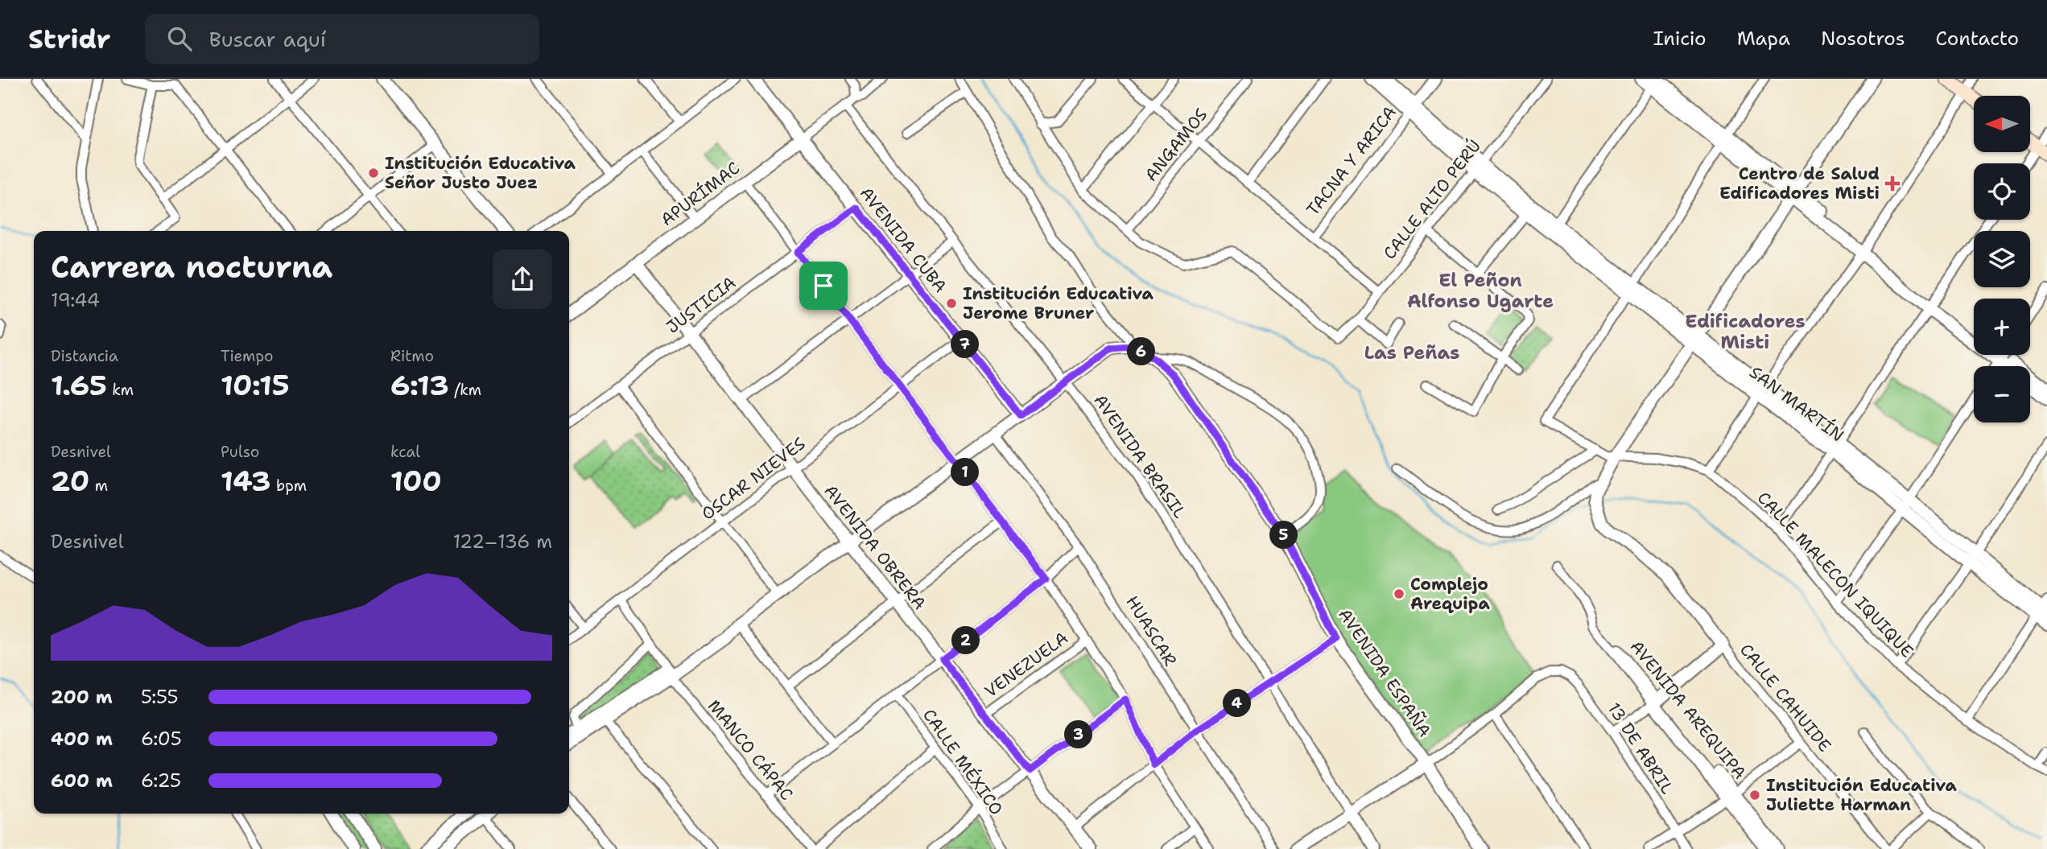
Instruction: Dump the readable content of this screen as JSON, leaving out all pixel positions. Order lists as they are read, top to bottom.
{
  "streets": {
    "street": [
      "ANGAMOS",
      "TACNA Y ARICA",
      "APURÍMAC",
      "CALLE ALTO PERÚ",
      "AVENIDA CUBA",
      "JUSTICIA",
      "SAN MARTÍN",
      "AVENIDA BRASIL",
      "OSCAR NIEVES",
      "AVENIDA OBRERA",
      "CALLE MALECON IQUIQUE",
      "HUASCAR",
      "VENEZUELA",
      "AVENIDA ESPAÑA",
      "CALLE CAHUIDE",
      "AVENIDA AREQUIPA",
      "13 DE ABRIL",
      "MANCO CÁPAC",
      "CALLE MÉXICO"
    ]
  },
  "crossings": [
    ["ANGAMOS", "CALLE ALTO PERÚ"],
    ["TACNA Y ARICA", "SAN MARTÍN"],
    ["APURÍMAC", "AVENIDA CUBA"],
    ["APURÍMAC", "AVENIDA BRASIL"],
    ["APURÍMAC", "AVENIDA OBRERA"],
    ["CALLE ALTO PERÚ", "SAN MARTÍN"],
    ["AVENIDA CUBA", "JUSTICIA"],
    ["AVENIDA CUBA", "OSCAR NIEVES"],
    ["JUSTICIA", "AVENIDA OBRERA"],
    ["OSCAR NIEVES", "AVENIDA OBRERA"],
    ["OSCAR NIEVES", "MANCO CÁPAC"],
    ["AVENIDA OBRERA", "VENEZUELA"]
  ],
  "districts": ["El Peñon Alfonso Ugarte", "Edificadores Misti", "Las Peñas"],
  "places": {
    "other": [
      "Institución Educativa Señor Justo Juez",
      "Institución Educativa Jerome Bruner",
      "Complejo Arequipa",
      "Institución Educativa Juliette Harman"
    ],
    "health": ["Centro de Salud Edificadores Misti"]
  },
  "north": "left",
  "page": {
    "header": "Stridr",
    "search": "Buscar aquí",
    "nav": [
      "Inicio",
      "Mapa",
      "Nosotros",
      "Contacto"
    ],
    "map_buttons": ["+", "−"],
    "heading": ["Carrera nocturna", "19:44"],
    "stats": [
      ["Distancia", "1.65 km"],
      ["Tiempo", "10:15"],
      ["Ritmo", "6:13 /km"],
      ["Desnivel", "20 m"],
      ["Pulso", "143 bpm"],
      ["kcal", "100"]
    ],
    "pins": [
      "7",
      "6",
      "1",
      "5",
      "2",
      "4",
      "3"
    ],
    "chart": ["Desnivel", "122–136 m"],
    "list": [
      {
        "name": "200 m",
        "note": "5:55"
      },
      {
        "name": "400 m",
        "note": "6:05"
      },
      {
        "name": "600 m",
        "note": "6:25"
      }
    ]
  }
}
